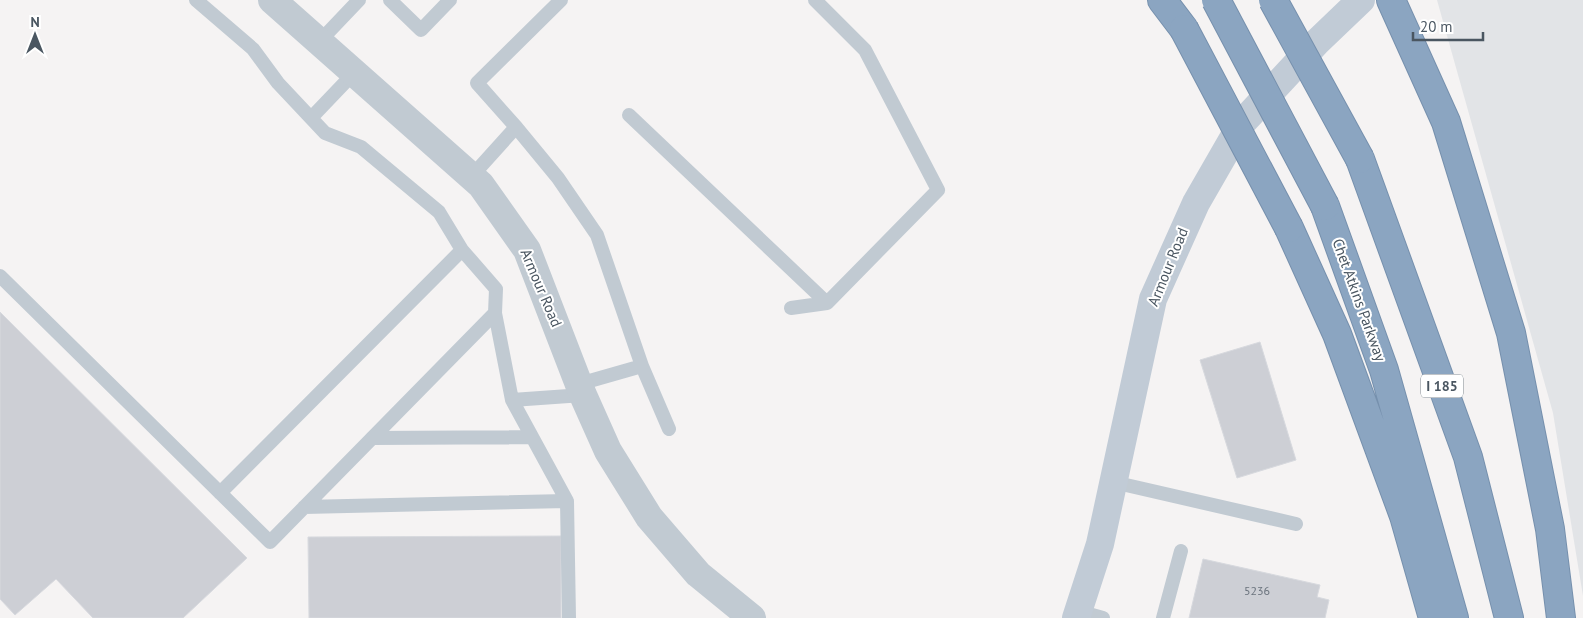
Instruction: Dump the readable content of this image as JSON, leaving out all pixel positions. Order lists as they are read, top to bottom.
{
  "streets": {
    "highway": ["Chet Atkins Parkway", "I 185"],
    "street": ["Armour Road"]
  },
  "house_numbers": ["5236"],
  "scale_bar": "20 m",
  "north": "top"
}
